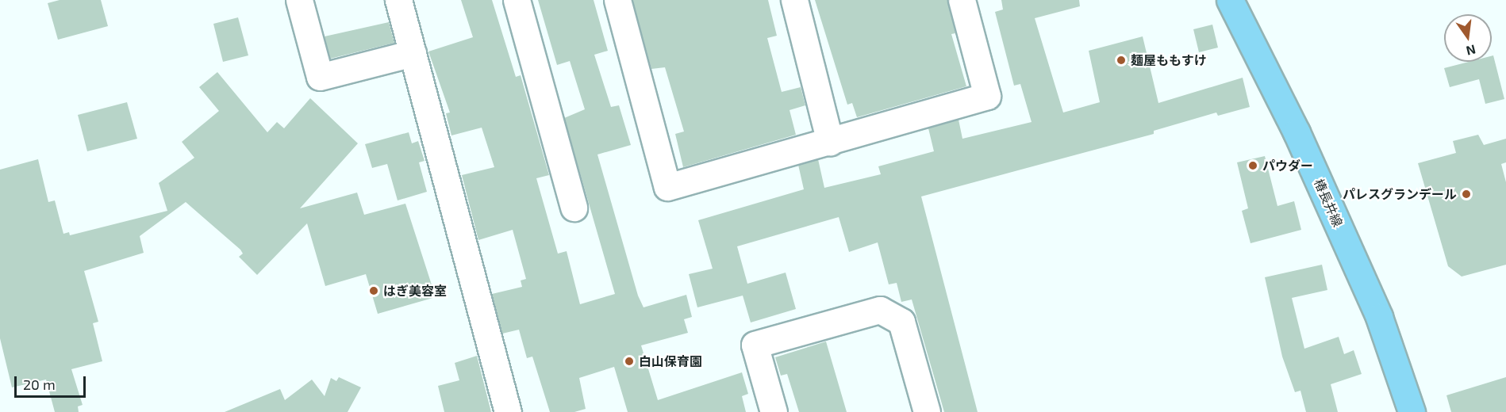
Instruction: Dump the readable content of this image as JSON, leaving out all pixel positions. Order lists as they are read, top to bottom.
{
  "streets": {
    "main road": ["椿長井線"]
  },
  "places": [
    "麺屋ももすけ",
    "パウダー",
    "パレスグランデール",
    "はぎ美容室",
    "白山保育園"
  ],
  "scale_bar": "20 m",
  "north": "bottom"
}
